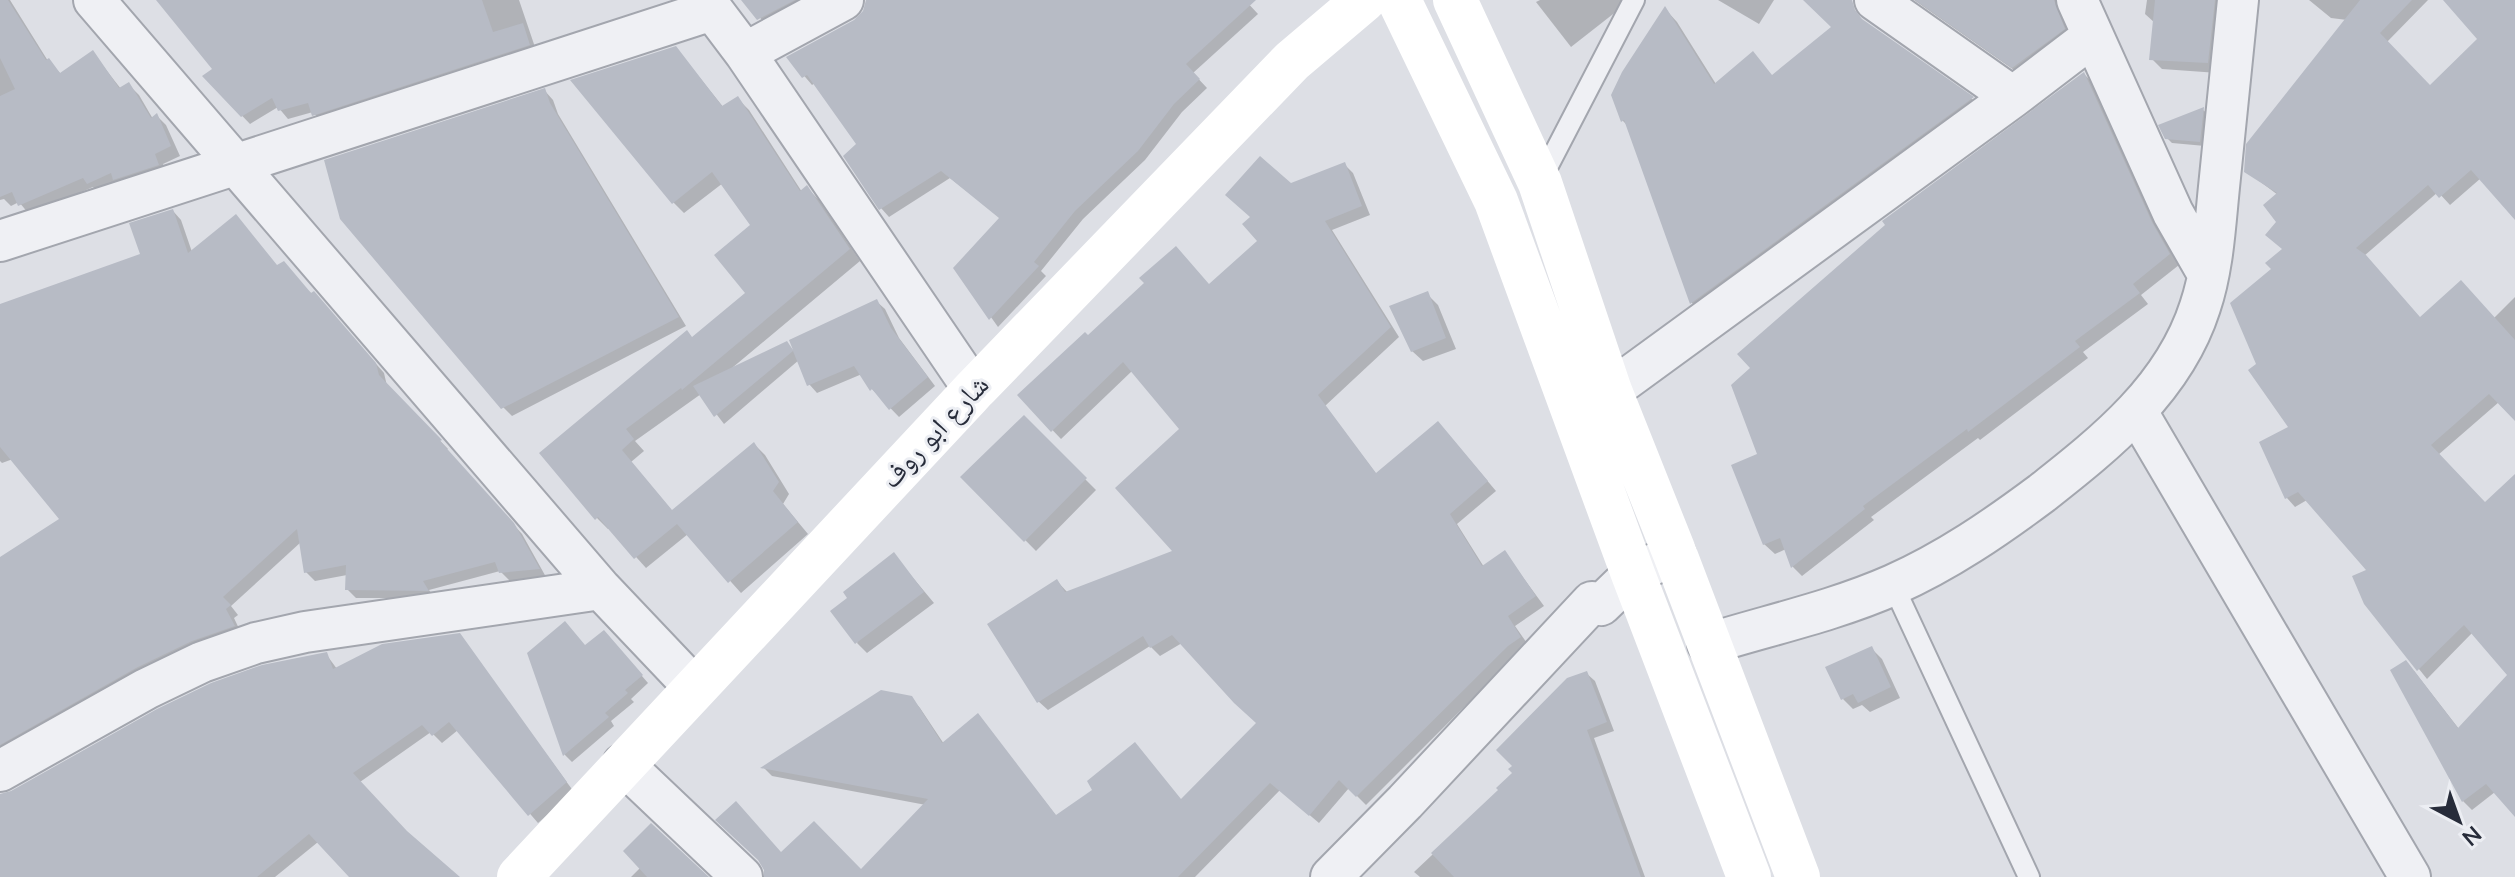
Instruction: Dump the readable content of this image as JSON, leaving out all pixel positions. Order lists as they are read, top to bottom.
{
  "streets": {
    "main road": ["شارع ابو روف"]
  },
  "north": "bottom right"
}
